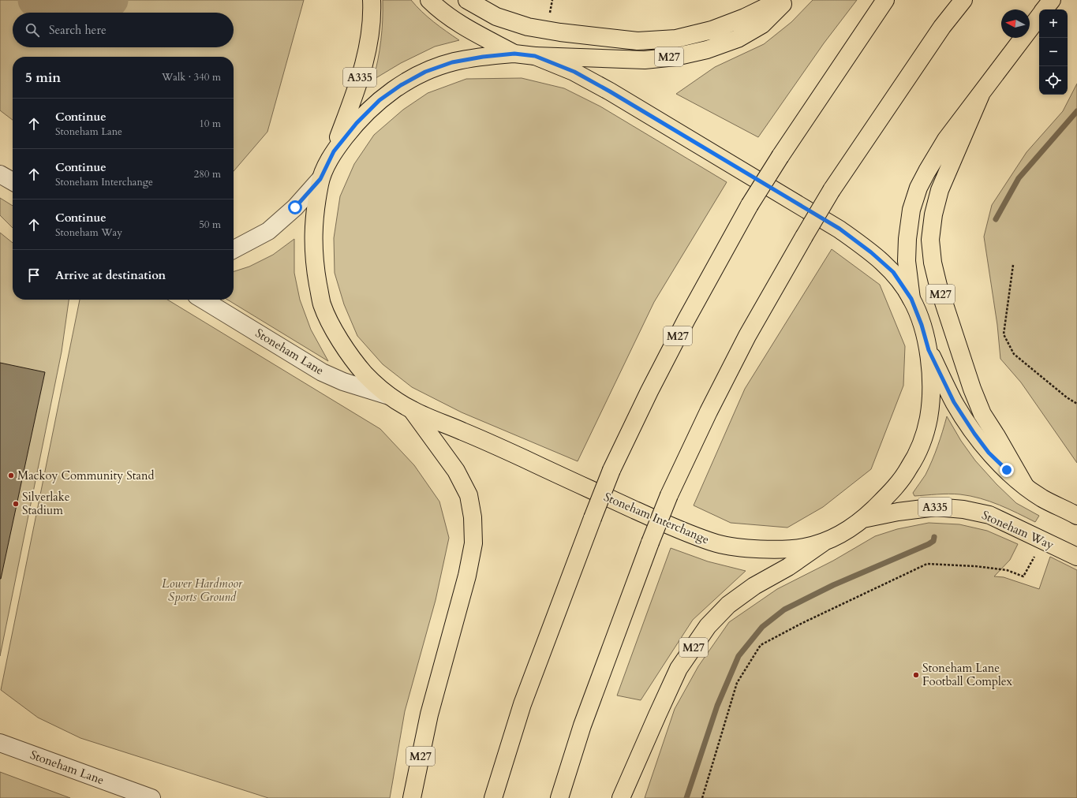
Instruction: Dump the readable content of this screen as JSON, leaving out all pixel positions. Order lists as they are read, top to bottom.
{
  "streets": {
    "main road": [
      "M27",
      "A335",
      "Stoneham Interchange",
      "Stoneham Way"
    ],
    "street": ["Stoneham Lane"]
  },
  "crossings": [
    ["M27", "Stoneham Interchange"],
    ["A335", "Stoneham Interchange"],
    ["Stoneham Lane", "Stoneham Interchange"],
    ["Stoneham Interchange", "Stoneham Way"]
  ],
  "parks": ["Lower Hardmoor Sports Ground"],
  "places": ["Mackoy Community Stand", "Silverlake Stadium", "Stoneham Lane Football Complex"],
  "north": "left",
  "page": {
    "map_buttons": ["+", "−"],
    "search": "Search here",
    "heading": ["5 min", "Walk · 340 m"],
    "list": [
      ["Continue", "Stoneham Lane", "10 m"],
      ["Continue", "Stoneham Interchange", "280 m"],
      ["Continue", "Stoneham Way", "50 m"],
      "Arrive at destination"
    ]
  }
}
